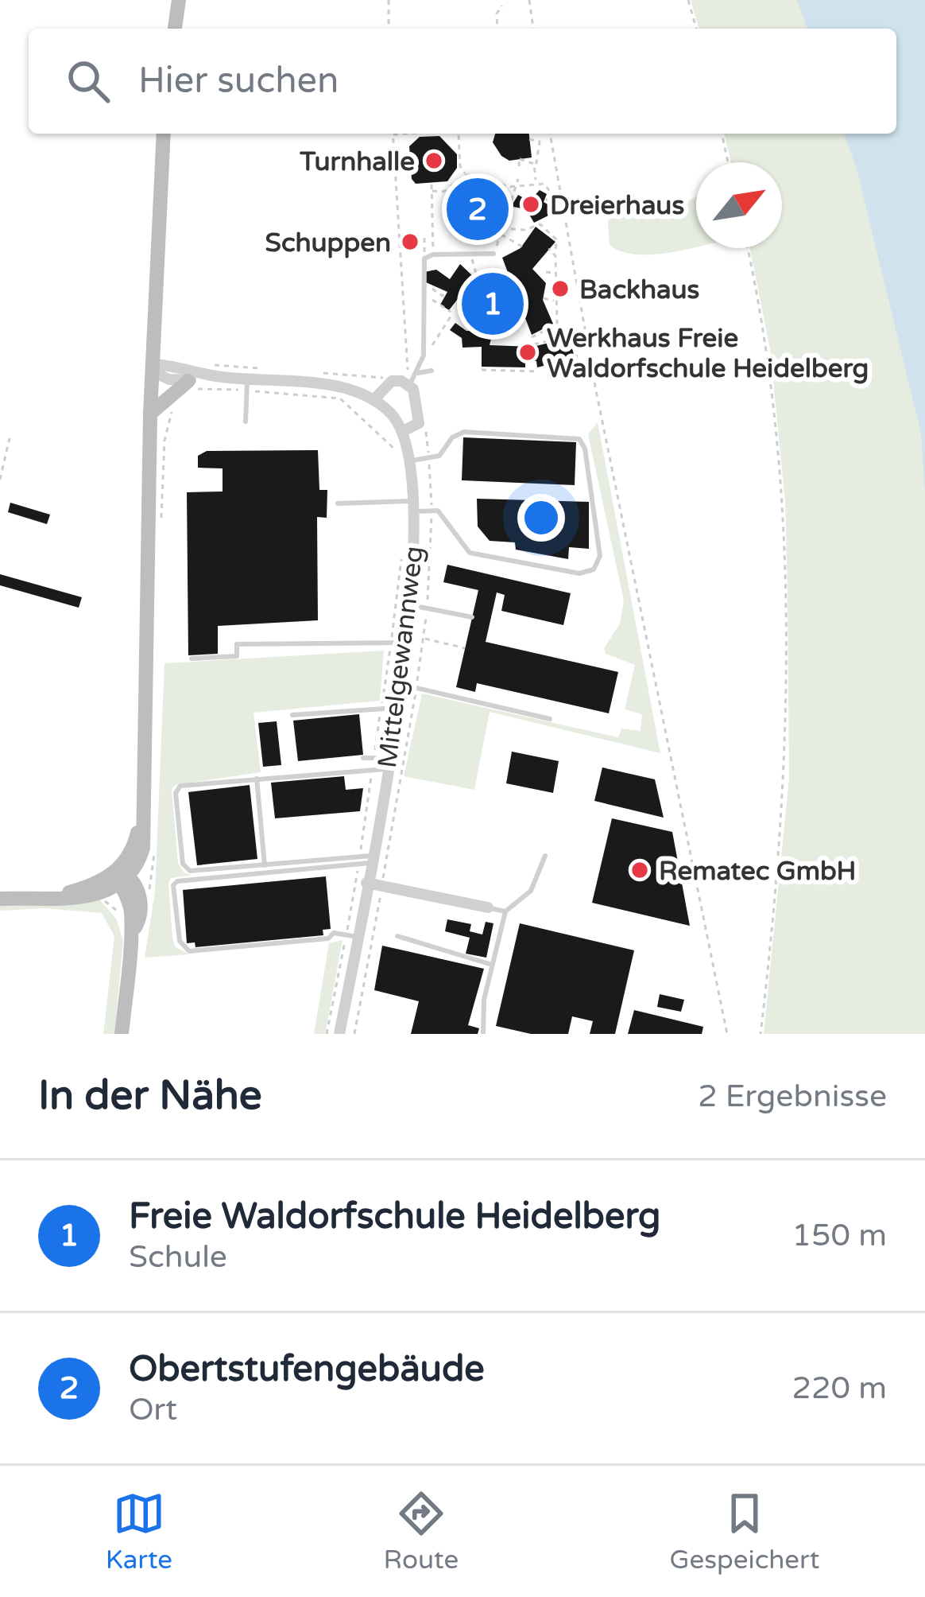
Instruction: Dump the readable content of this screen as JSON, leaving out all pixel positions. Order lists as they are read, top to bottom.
{
  "streets": {
    "street": ["Mittelgewannweg"]
  },
  "places": [
    "Turnhalle",
    "Dreierhaus",
    "Schuppen",
    "Backhaus",
    "Werkhaus Freie Waldorfschule Heidelberg",
    "Rematec GmbH"
  ],
  "north": "top right",
  "page": {
    "search": "Hier suchen",
    "pins": ["2", "1"],
    "heading": ["In der Nähe", "2 Ergebnisse"],
    "list": [
      {
        "mark": "1",
        "name": "Freie Waldorfschule Heidelberg",
        "note": "Schule",
        "value": "150 m"
      },
      {
        "mark": "2",
        "name": "Obertstufengebäude",
        "note": "Ort",
        "value": "220 m"
      }
    ],
    "nav": ["Karte", "Route", "Gespeichert"]
  }
}
